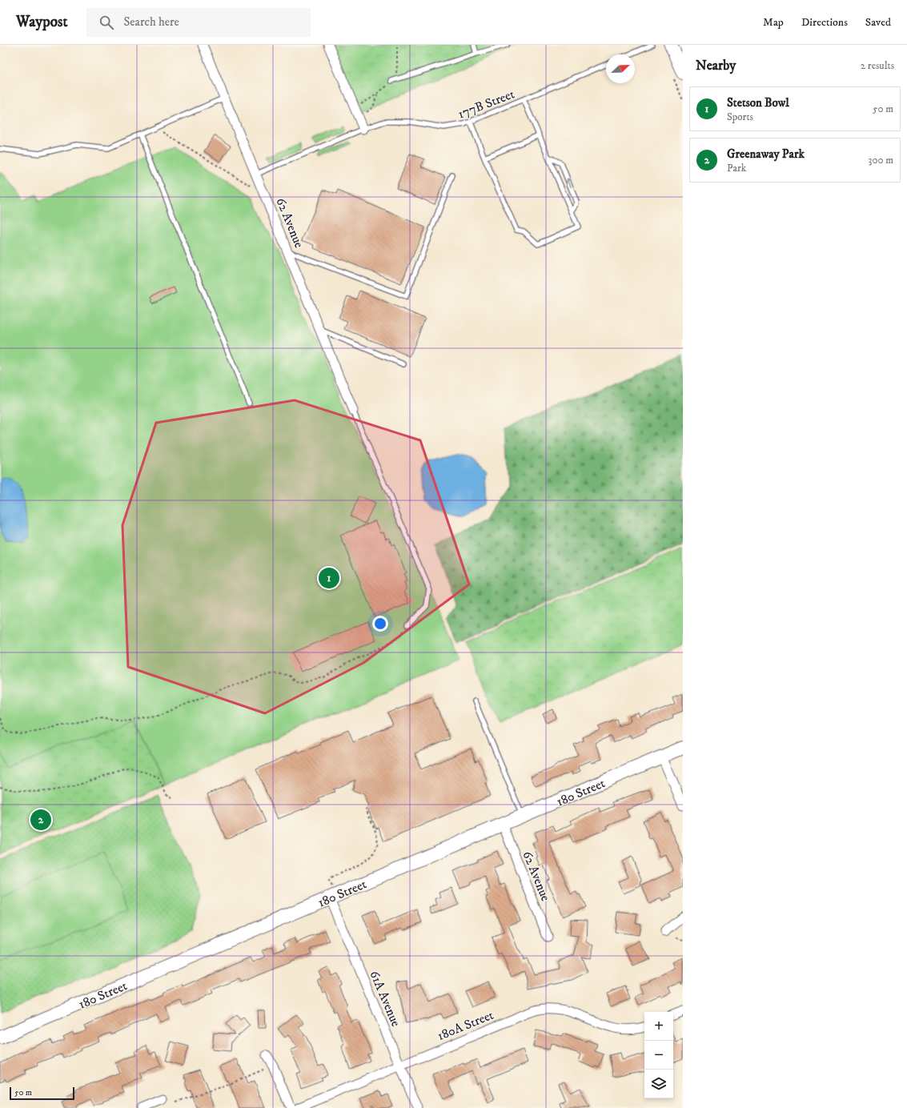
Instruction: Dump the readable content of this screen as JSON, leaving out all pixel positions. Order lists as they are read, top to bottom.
{
  "streets": {
    "street": [
      "62 Avenue",
      "180 Street",
      "61A Avenue",
      "180A Street"
    ],
    "lane": ["177B Street"]
  },
  "crossings": [
    ["177B Street", "62 Avenue"],
    ["62 Avenue", "180 Street"],
    ["180 Street", "61A Avenue"],
    ["61A Avenue", "180A Street"]
  ],
  "scale_bar": "50 m",
  "north": "top right",
  "page": {
    "header": "Waypost",
    "search": "Search here",
    "nav": ["Map", "Directions", "Saved"],
    "heading": ["Nearby", "2 results"],
    "list": [
      {
        "mark": "1",
        "name": "Stetson Bowl",
        "note": "Sports",
        "value": "50 m"
      },
      {
        "mark": "2",
        "name": "Greenaway Park",
        "note": "Park",
        "value": "300 m"
      }
    ],
    "pins": ["1", "2"],
    "map_buttons": ["+", "−"],
    "scale": "50 m"
  }
}
